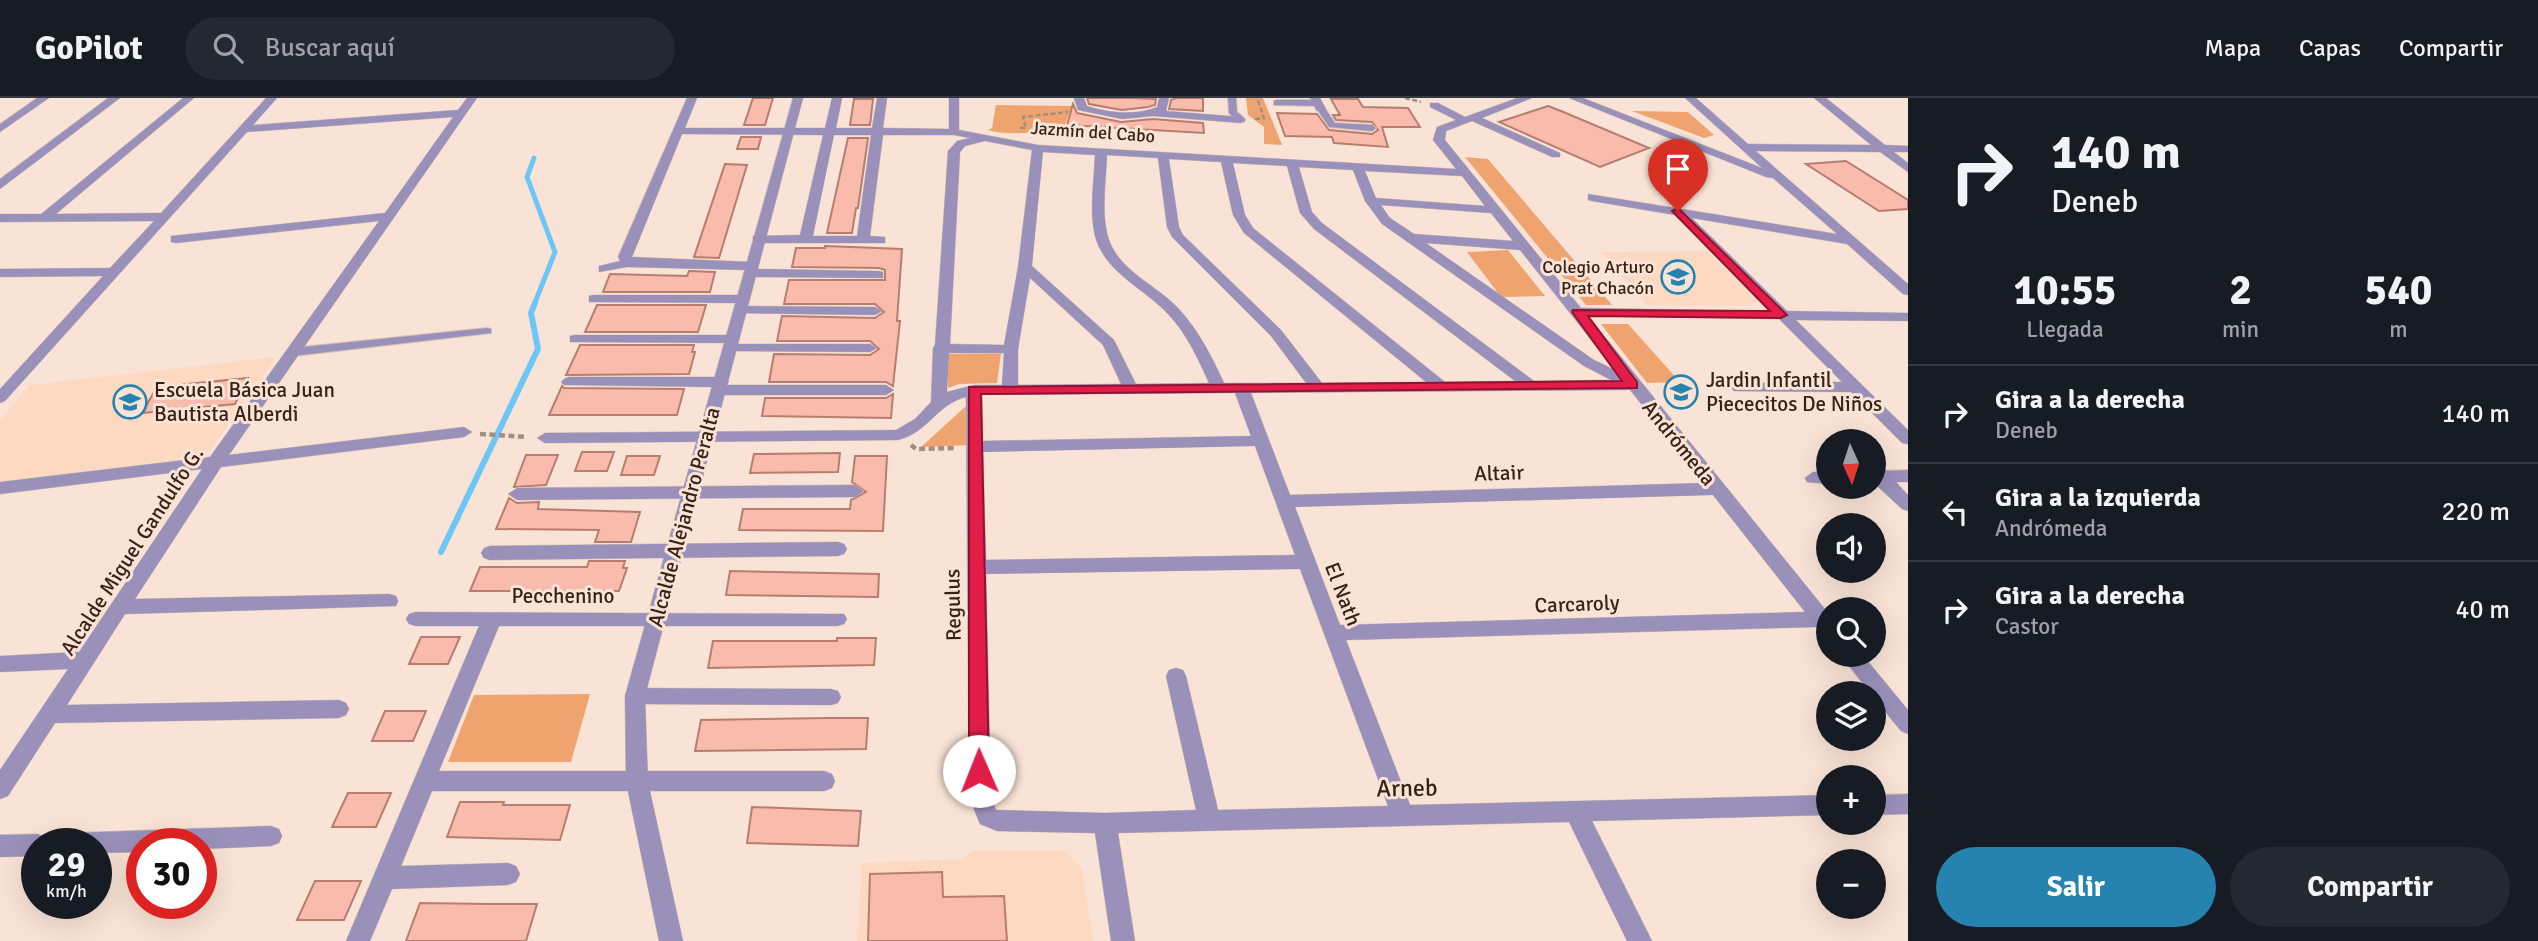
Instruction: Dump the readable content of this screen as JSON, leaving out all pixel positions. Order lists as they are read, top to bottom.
{
  "streets": {
    "street": [
      "Jazmín del Cabo",
      "Andrómeda",
      "Altair",
      "Alcalde Alejandro Peralta",
      "Alcalde Miguel Gandulfo G.",
      "El Nath",
      "Pecchenino",
      "Carcaroly",
      "Regulus",
      "Arneb"
    ]
  },
  "crossings": [
    ["Jazmín del Cabo", "Andrómeda"],
    ["Jazmín del Cabo", "Alcalde Alejandro Peralta"],
    ["Andrómeda", "Altair"],
    ["Altair", "El Nath"],
    ["Alcalde Alejandro Peralta", "Pecchenino"],
    ["El Nath", "Carcaroly"],
    ["El Nath", "Arneb"],
    ["Regulus", "Arneb"]
  ],
  "places": {
    "school or university": ["Colegio Arturo Prat Chacón", "Jardin Infantil Piececitos De Niños", "Escuela Básica Juan Bautista Alberdi"]
  },
  "north": "bottom",
  "page": {
    "header": "GoPilot",
    "search": "Buscar aquí",
    "nav": ["Mapa", "Capas", "Compartir"],
    "turn": ["140 m", "Deneb"],
    "eta": [
      "10:55",
      "Llegada",
      "2",
      "min",
      "540",
      "m"
    ],
    "list": [
      {
        "name": "Gira a la derecha",
        "note": "Deneb",
        "value": "140 m"
      },
      {
        "name": "Gira a la izquierda",
        "note": "Andrómeda",
        "value": "220 m"
      },
      {
        "name": "Gira a la derecha",
        "note": "Castor",
        "value": "40 m"
      }
    ],
    "map_buttons": ["+", "−"],
    "speed": "29 km/h",
    "limit": "30",
    "buttons": ["Salir", "Compartir"]
  }
}
